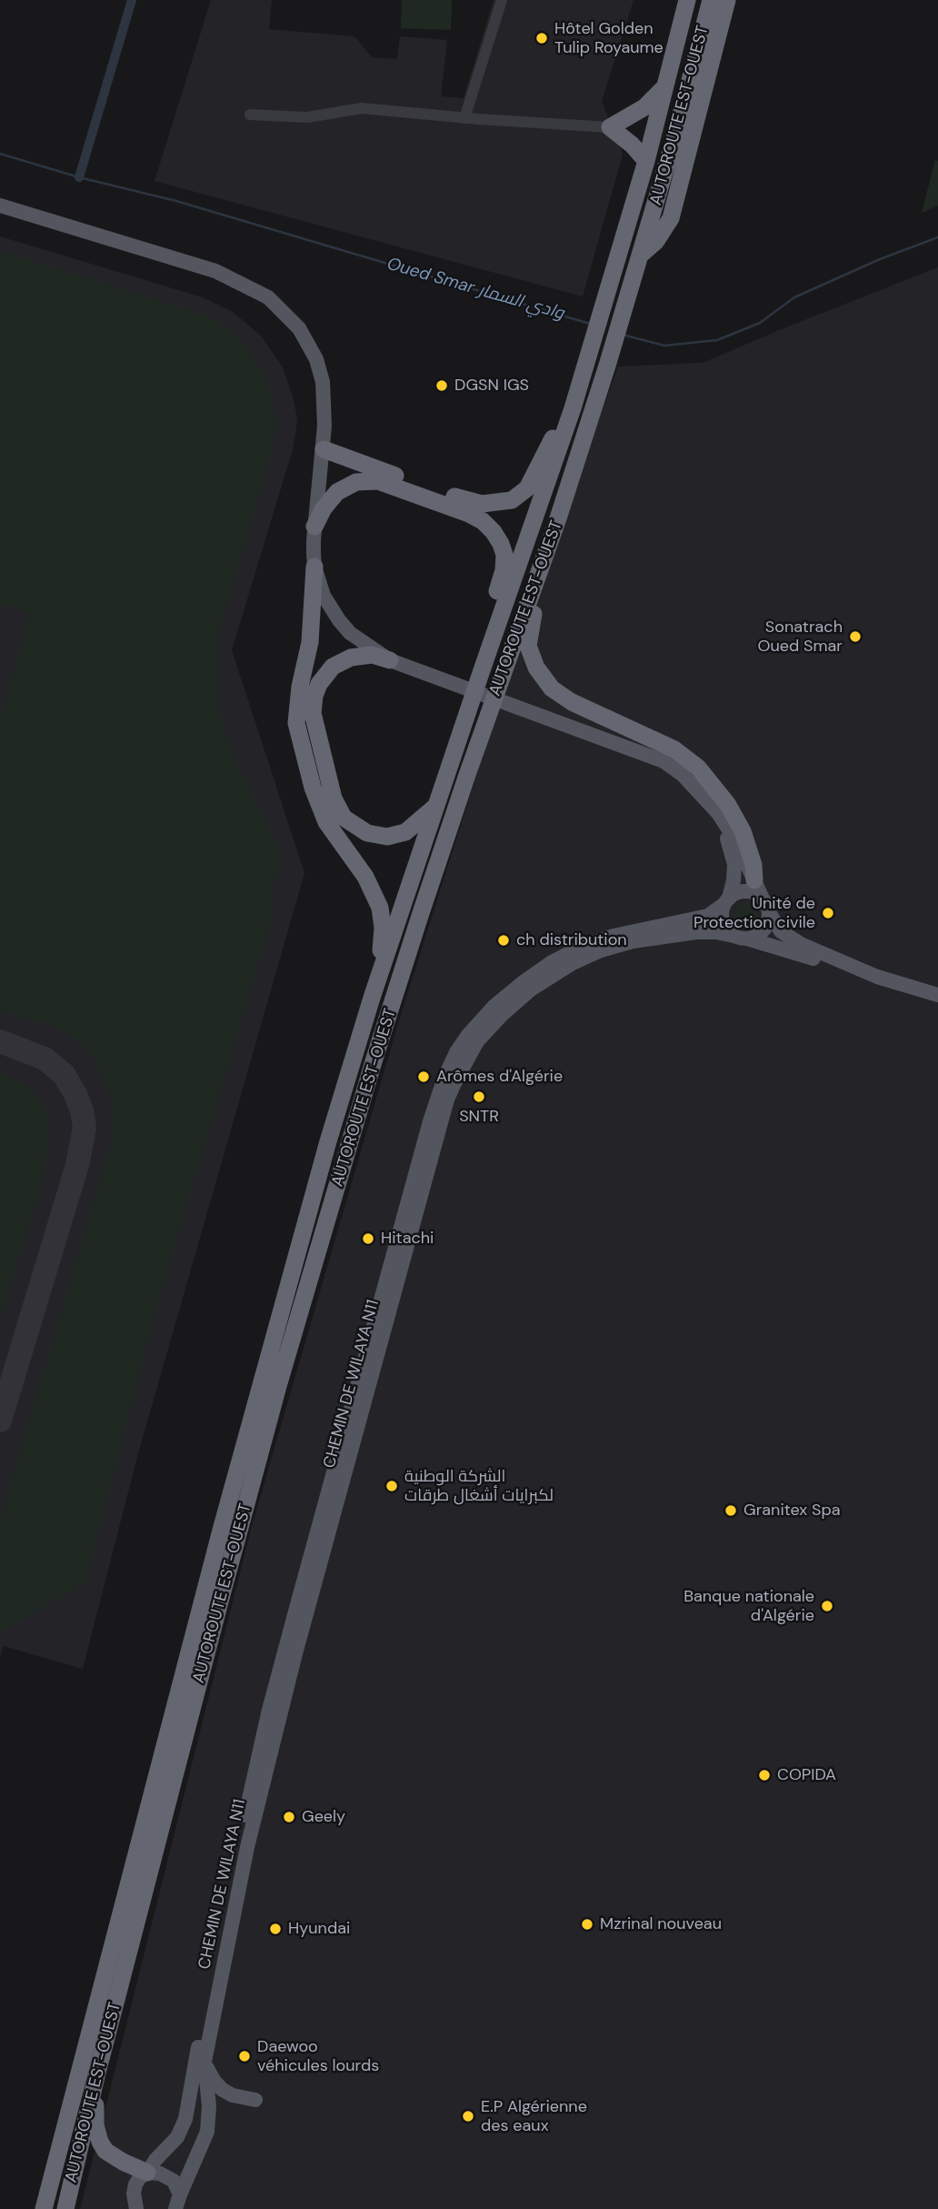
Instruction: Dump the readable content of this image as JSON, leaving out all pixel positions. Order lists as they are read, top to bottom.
{
  "streets": {
    "highway": ["AUTOROUTE EST-OUEST"],
    "main road": ["CHEMIN DE WILAYA N11"]
  },
  "water": ["Oued Smar وادي السمار"],
  "places": [
    "Hôtel Golden Tulip Royaume",
    "DGSN IGS",
    "Sonatrach Oued Smar",
    "Unité de Protection civile",
    "ch distribution",
    "Arômes d'Algérie",
    "SNTR",
    "Hitachi",
    "الشركة الوطنية لكبرايات أشغال طرقات",
    "Granitex Spa",
    "Banque nationale d'Algérie",
    "COPIDA",
    "Geely",
    "Mzrinal nouveau",
    "Hyundai",
    "Daewoo véhicules lourds",
    "E.P Algérienne des eaux"
  ]
}
